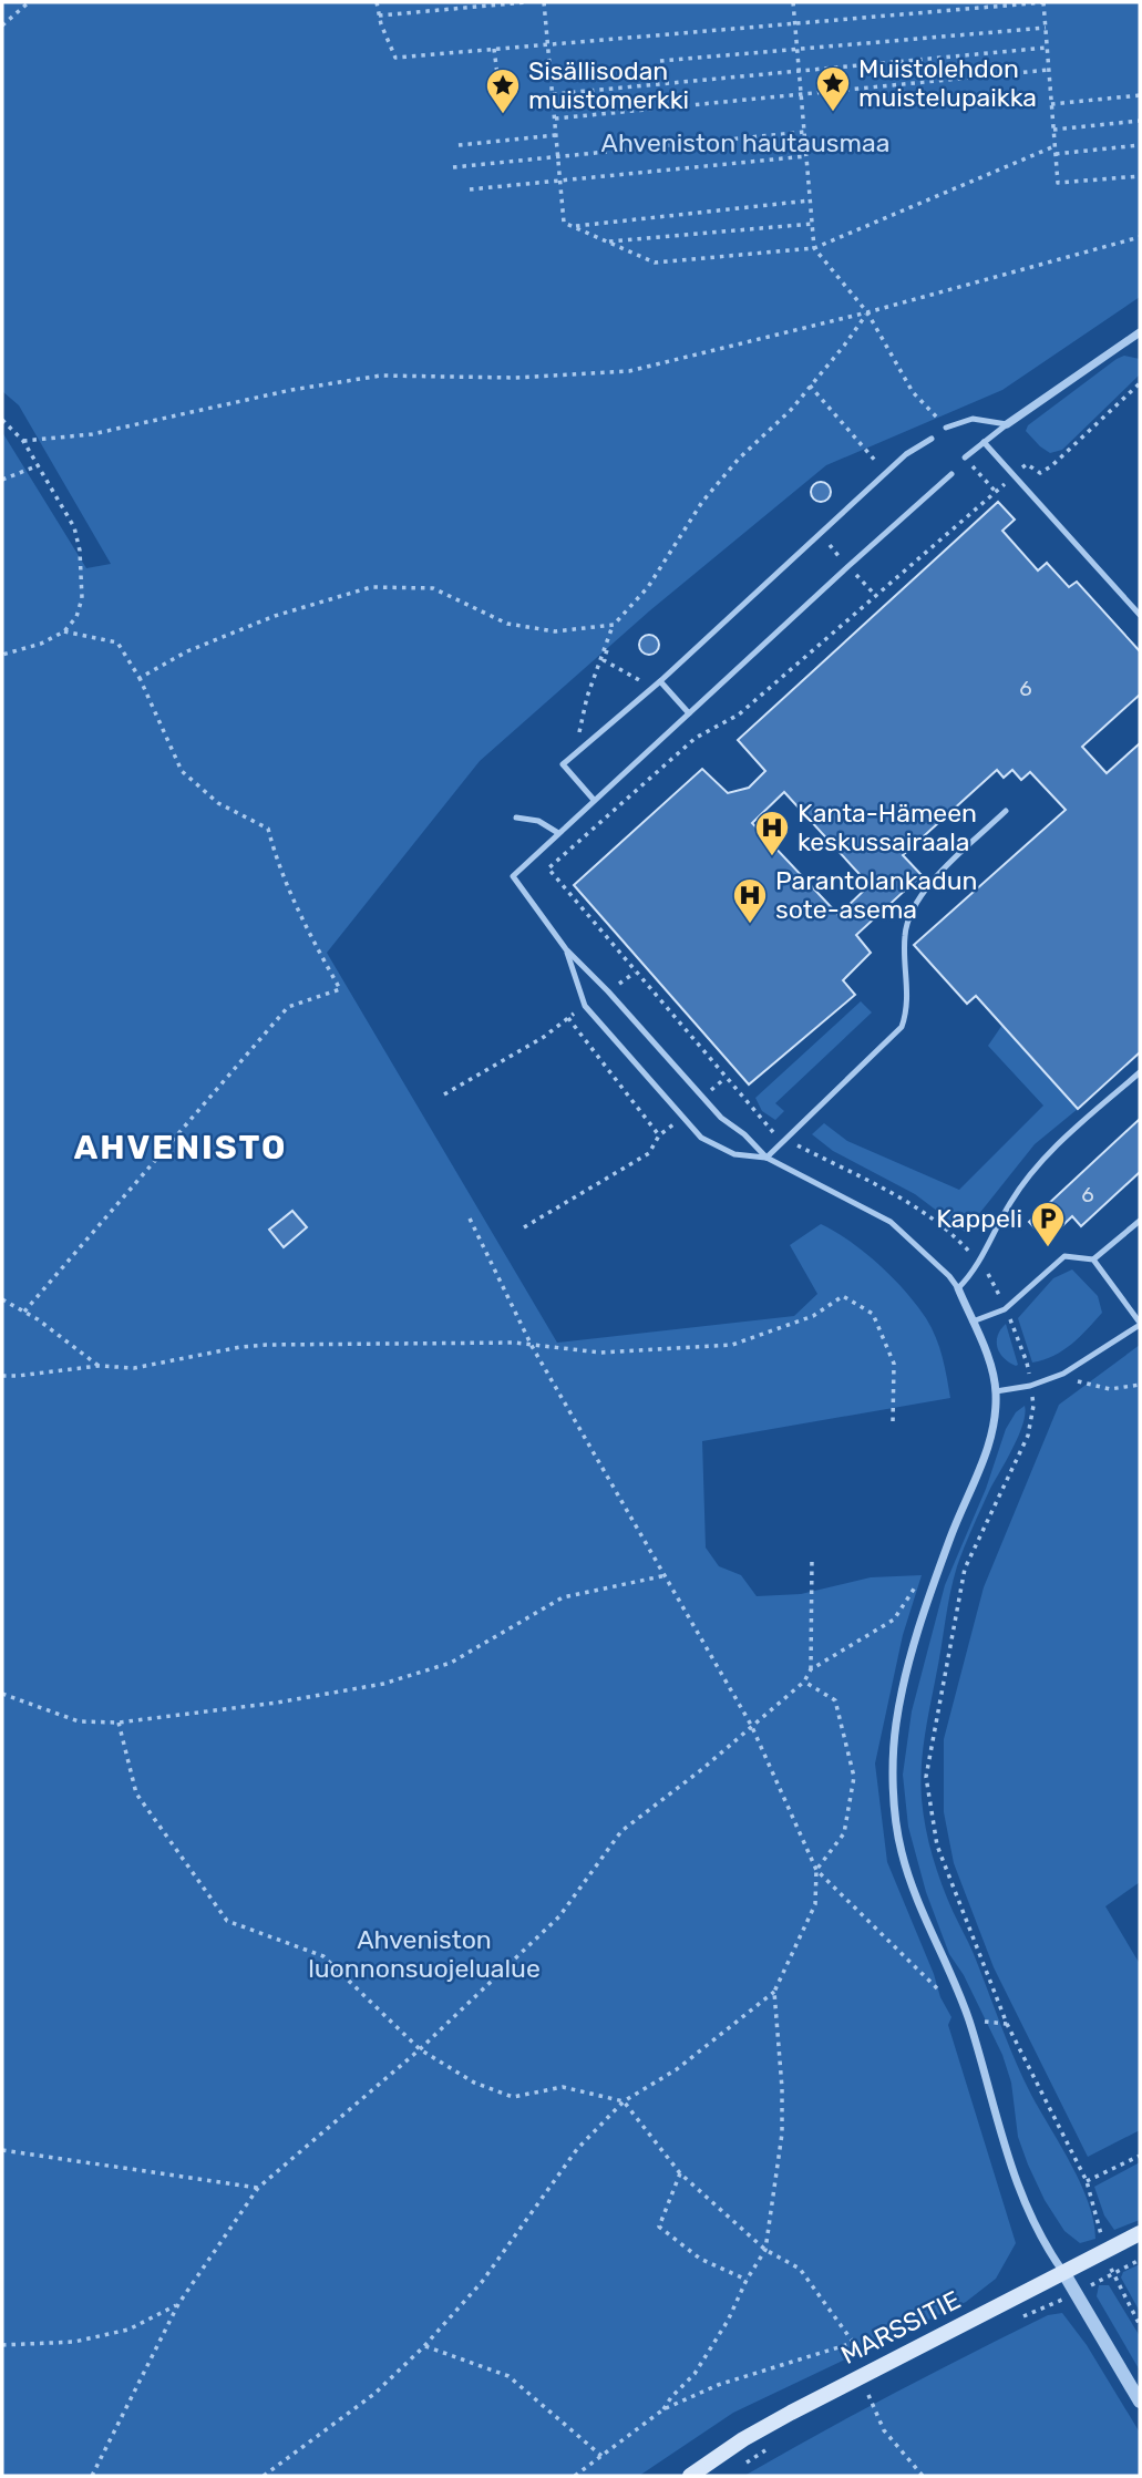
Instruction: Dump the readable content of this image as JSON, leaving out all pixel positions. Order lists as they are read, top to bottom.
{
  "streets": {
    "main road": ["MARSSITIE"]
  },
  "districts": ["AHVENISTO"],
  "parks": ["Ahveniston hautausmaa", "Ahveniston luonnonsuojelualue"],
  "places": {
    "place": ["Muistolehdon muistelupaikka", "Sisällisodan muistomerkki"],
    "hospital": ["Kanta-Hämeen keskussairaala", "Parantolankadun sote-asema"],
    "parking": ["Kappeli"]
  },
  "house_numbers": ["6", "6"]
}
